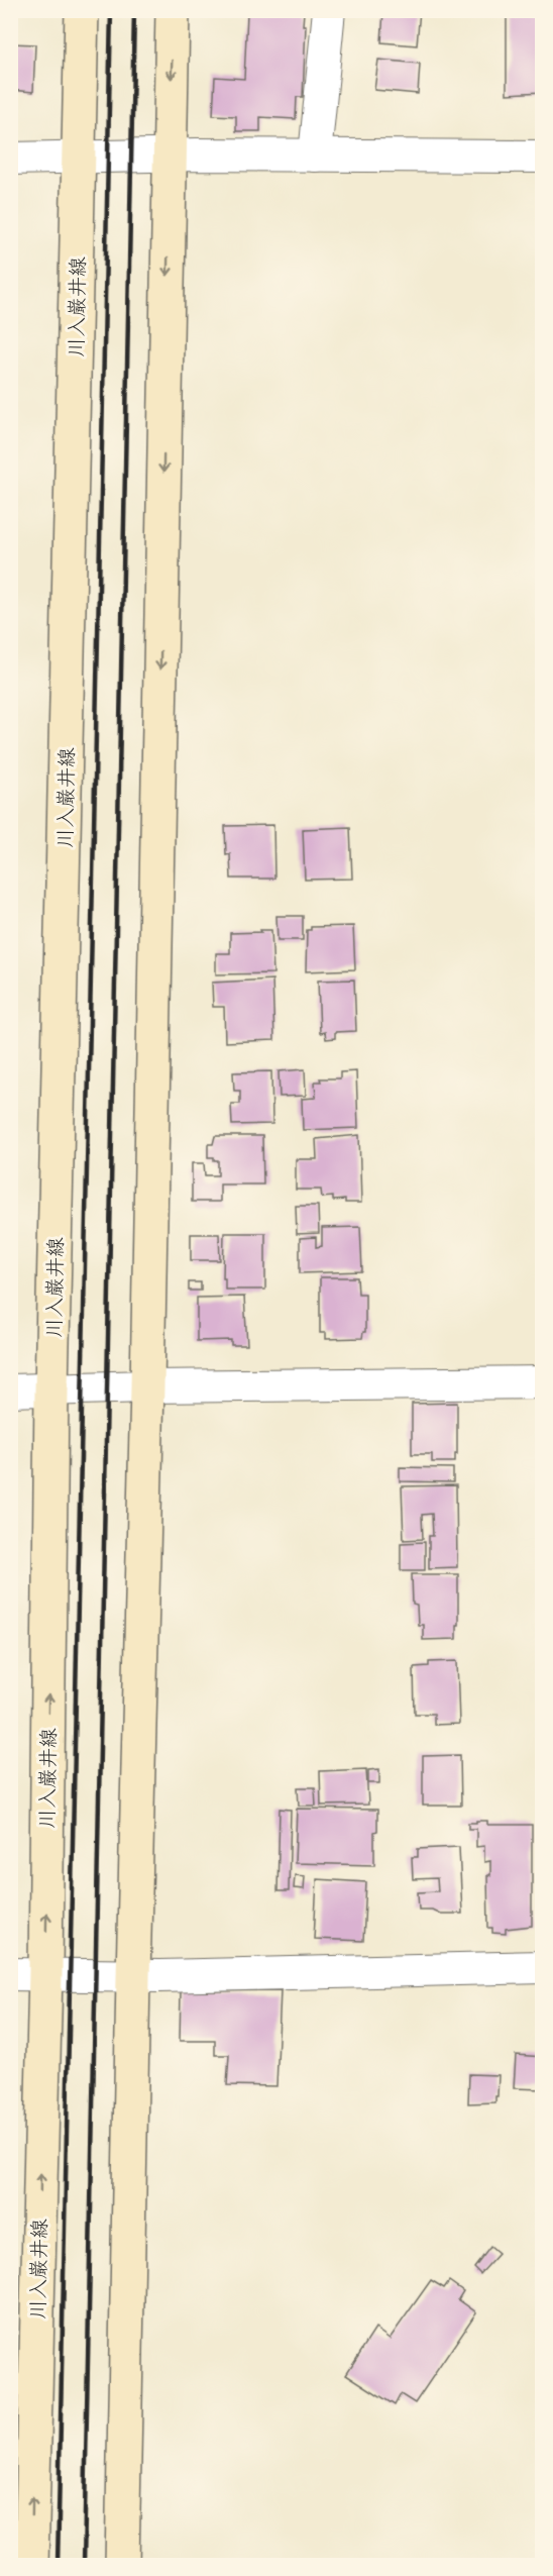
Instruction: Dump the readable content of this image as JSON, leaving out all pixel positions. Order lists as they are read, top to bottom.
{
  "streets": {
    "main road": ["川入巌井線"]
  }
}
